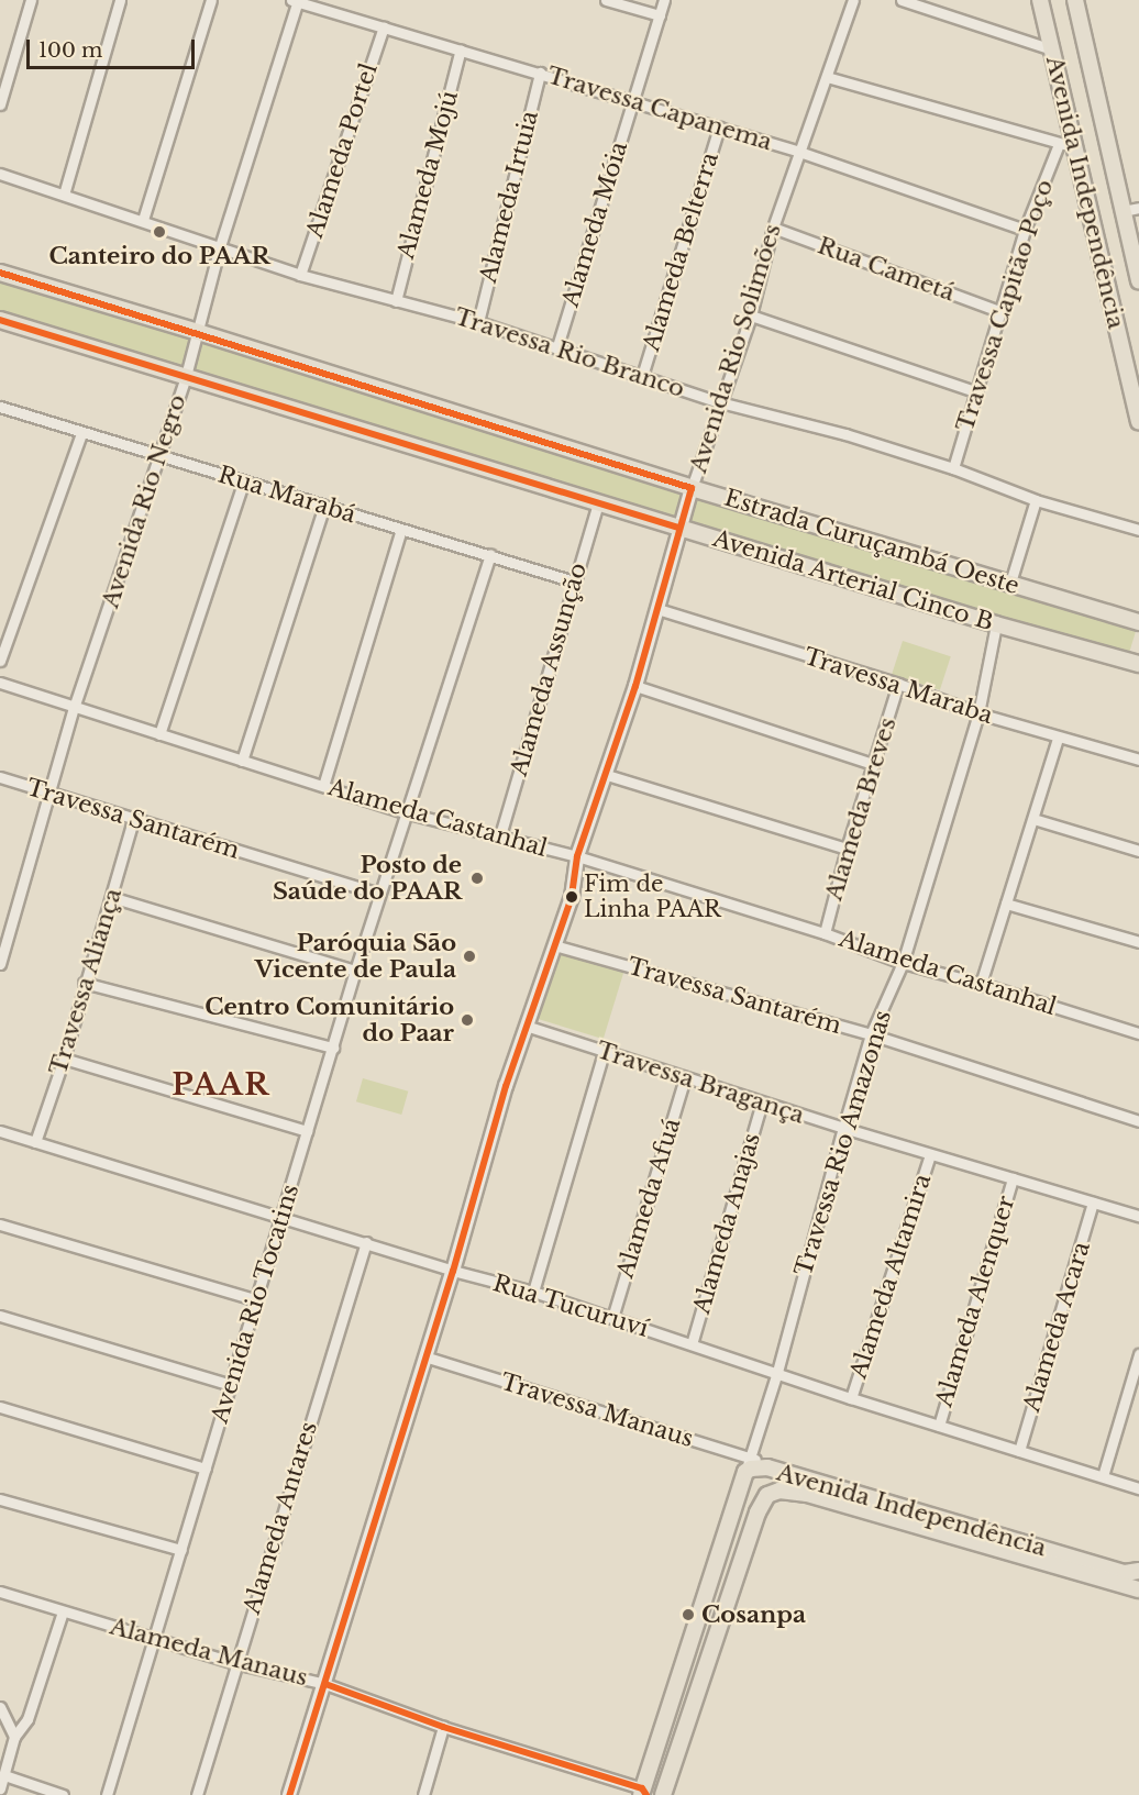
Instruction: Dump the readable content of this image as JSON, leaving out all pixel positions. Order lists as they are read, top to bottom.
{
  "streets": {
    "main road": [
      "Avenida Independência",
      "Avenida Rio Solimões",
      "Estrada Curuçambá Oeste",
      "Avenida Arterial Cinco B"
    ],
    "street": [
      "Travessa Capanema",
      "Alameda Portel",
      "Alameda Mojú",
      "Alameda Irtuia",
      "Alameda Móia",
      "Alameda Belterra",
      "Rua Cametá",
      "Travessa Capitão Poço",
      "Travessa Rio Branco",
      "Rua Marabá",
      "Avenida Rio Negro",
      "Alameda Assunção",
      "Travessa Maraba",
      "Alameda Breves",
      "Alameda Castanhal",
      "Travessa Santarém",
      "Travessa Aliança",
      "Travessa Bragança",
      "Travessa Rio Amazonas",
      "Alameda Afuá",
      "Alameda Anajas",
      "Alameda Altamira",
      "Alameda Alenquer",
      "Avenida Rio Tocatins",
      "Rua Tucuruví",
      "Alameda Acara",
      "Travessa Manaus",
      "Alameda Antares",
      "Alameda Manaus"
    ]
  },
  "crossings": [
    ["Travessa Capanema", "Alameda Portel"],
    ["Travessa Capanema", "Alameda Mojú"],
    ["Travessa Capanema", "Alameda Irtuia"],
    ["Travessa Capanema", "Alameda Móia"],
    ["Travessa Capanema", "Alameda Belterra"],
    ["Travessa Capanema", "Travessa Capitão Poço"],
    ["Travessa Capanema", "Avenida Rio Solimões"],
    ["Travessa Capanema", "Avenida Rio Negro"],
    ["Alameda Portel", "Travessa Rio Branco"],
    ["Alameda Mojú", "Travessa Rio Branco"],
    ["Avenida Independência", "Travessa Capitão Poço"],
    ["Avenida Independência", "Travessa Rio Amazonas"],
    ["Avenida Independência", "Travessa Manaus"],
    ["Avenida Independência", "Alameda Manaus"],
    ["Alameda Irtuia", "Travessa Rio Branco"],
    ["Alameda Móia", "Travessa Rio Branco"],
    ["Alameda Belterra", "Travessa Rio Branco"],
    ["Rua Cametá", "Travessa Capitão Poço"],
    ["Rua Cametá", "Avenida Rio Solimões"],
    ["Travessa Capitão Poço", "Travessa Rio Branco"],
    ["Avenida Rio Solimões", "Travessa Rio Branco"],
    ["Avenida Rio Solimões", "Estrada Curuçambá Oeste"],
    ["Avenida Rio Solimões", "Avenida Arterial Cinco B"],
    ["Avenida Rio Solimões", "Travessa Maraba"],
    ["Avenida Rio Solimões", "Alameda Castanhal"],
    ["Avenida Rio Solimões", "Travessa Santarém"],
    ["Avenida Rio Solimões", "Travessa Bragança"],
    ["Avenida Rio Solimões", "Rua Tucuruví"],
    ["Avenida Rio Solimões", "Travessa Manaus"],
    ["Avenida Rio Solimões", "Alameda Manaus"],
    ["Travessa Rio Branco", "Avenida Rio Negro"],
    ["Rua Marabá", "Avenida Rio Negro"],
    ["Rua Marabá", "Alameda Assunção"],
    ["Rua Marabá", "Avenida Rio Tocatins"],
    ["Avenida Rio Negro", "Estrada Curuçambá Oeste"],
    ["Avenida Rio Negro", "Avenida Arterial Cinco B"],
    ["Avenida Rio Negro", "Alameda Castanhal"],
    ["Avenida Rio Negro", "Travessa Santarém"],
    ["Avenida Arterial Cinco B", "Alameda Assunção"],
    ["Avenida Arterial Cinco B", "Travessa Rio Amazonas"],
    ["Alameda Assunção", "Alameda Castanhal"],
    ["Travessa Maraba", "Alameda Breves"],
    ["Travessa Maraba", "Travessa Rio Amazonas"],
    ["Alameda Breves", "Alameda Castanhal"],
    ["Alameda Castanhal", "Travessa Rio Amazonas"],
    ["Alameda Castanhal", "Avenida Rio Tocatins"],
    ["Travessa Santarém", "Travessa Aliança"],
    ["Travessa Santarém", "Travessa Rio Amazonas"],
    ["Travessa Santarém", "Avenida Rio Tocatins"],
    ["Travessa Aliança", "Rua Tucuruví"],
    ["Travessa Bragança", "Travessa Rio Amazonas"],
    ["Travessa Bragança", "Alameda Afuá"],
    ["Travessa Bragança", "Alameda Anajas"],
    ["Travessa Bragança", "Alameda Altamira"],
    ["Travessa Bragança", "Alameda Alenquer"],
    ["Travessa Bragança", "Alameda Acara"],
    ["Travessa Rio Amazonas", "Rua Tucuruví"],
    ["Travessa Rio Amazonas", "Travessa Manaus"],
    ["Alameda Afuá", "Rua Tucuruví"],
    ["Alameda Anajas", "Rua Tucuruví"],
    ["Alameda Altamira", "Rua Tucuruví"],
    ["Alameda Alenquer", "Rua Tucuruví"],
    ["Avenida Rio Tocatins", "Rua Tucuruví"],
    ["Avenida Rio Tocatins", "Alameda Manaus"],
    ["Rua Tucuruví", "Alameda Acara"],
    ["Rua Tucuruví", "Alameda Antares"],
    ["Alameda Antares", "Alameda Manaus"]
  ],
  "districts": ["PAAR"],
  "places": [
    "Canteiro do PAAR",
    "Posto de Saúde do PAAR",
    "Fim de Linha PAAR",
    "Paróquia São Vicente de Paula",
    "Centro Comunitário do Paar",
    "Cosanpa"
  ],
  "scale_bar": "100 m"
}
